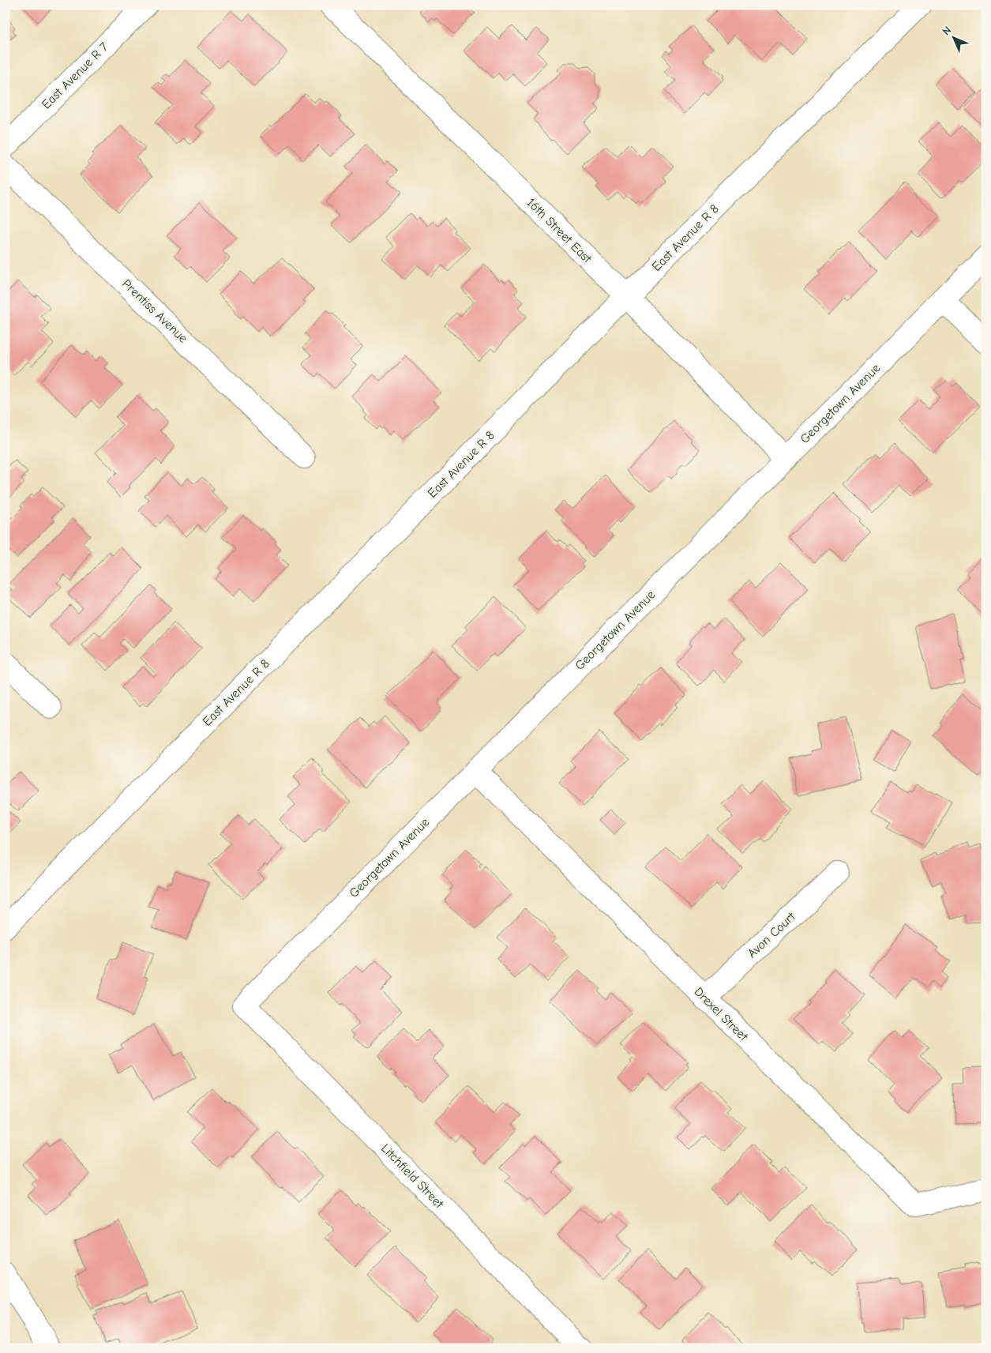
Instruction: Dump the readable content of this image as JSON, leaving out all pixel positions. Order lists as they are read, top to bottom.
{
  "streets": {
    "street": [
      "East Avenue R 7",
      "16th Street East",
      "East Avenue R 8",
      "Prentiss Avenue",
      "Georgetown Avenue",
      "Avon Court",
      "Drexel Street",
      "Litchfield Street"
    ]
  },
  "crossings": [
    ["16th Street East", "East Avenue R 8"],
    ["16th Street East", "Georgetown Avenue"],
    ["Georgetown Avenue", "Drexel Street"],
    ["Georgetown Avenue", "Litchfield Street"],
    ["Avon Court", "Drexel Street"]
  ],
  "north": "top left"
}
